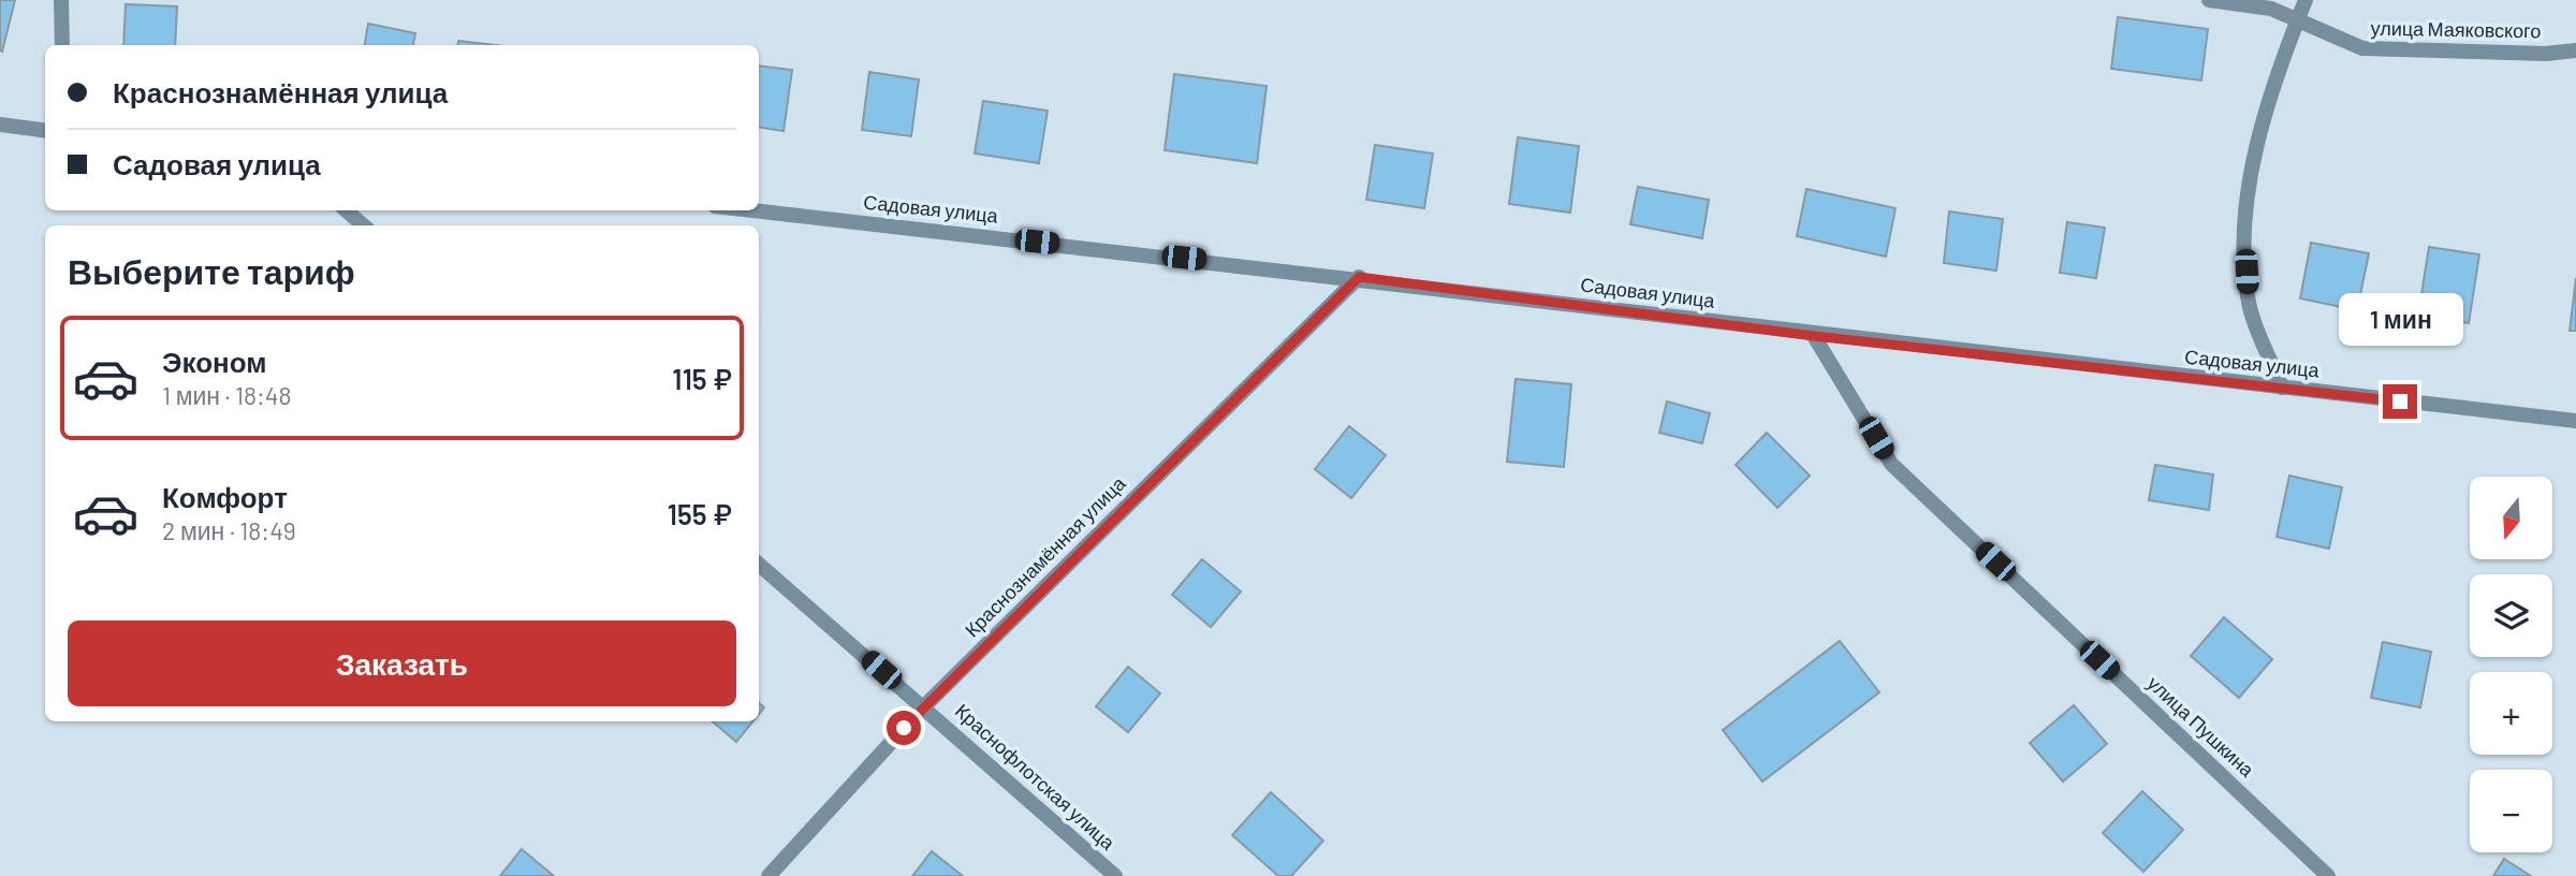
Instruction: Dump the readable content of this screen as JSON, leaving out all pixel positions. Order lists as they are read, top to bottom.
{
  "streets": {
    "street": [
      "улица Маяковского",
      "Садовая улица",
      "Краснознамённая улица",
      "улица Пушкина",
      "Краснофлотская улица"
    ]
  },
  "crossings": [
    ["Садовая улица", "Краснознамённая улица"],
    ["Садовая улица", "улица Пушкина"],
    ["Краснознамённая улица", "Краснофлотская улица"]
  ],
  "north": "bottom",
  "page": {
    "banner": ["Краснознамённая улица", "Садовая улица"],
    "heading": "Выберите тариф",
    "bubble": "1 мин",
    "list": [
      {
        "name": "Эконом",
        "note": "1 мин · 18:48",
        "value": "115 ₽"
      },
      {
        "name": "Комфорт",
        "note": "2 мин · 18:49",
        "value": "155 ₽"
      }
    ],
    "map_buttons": ["+", "−"],
    "buttons": "Заказать"
  }
}
